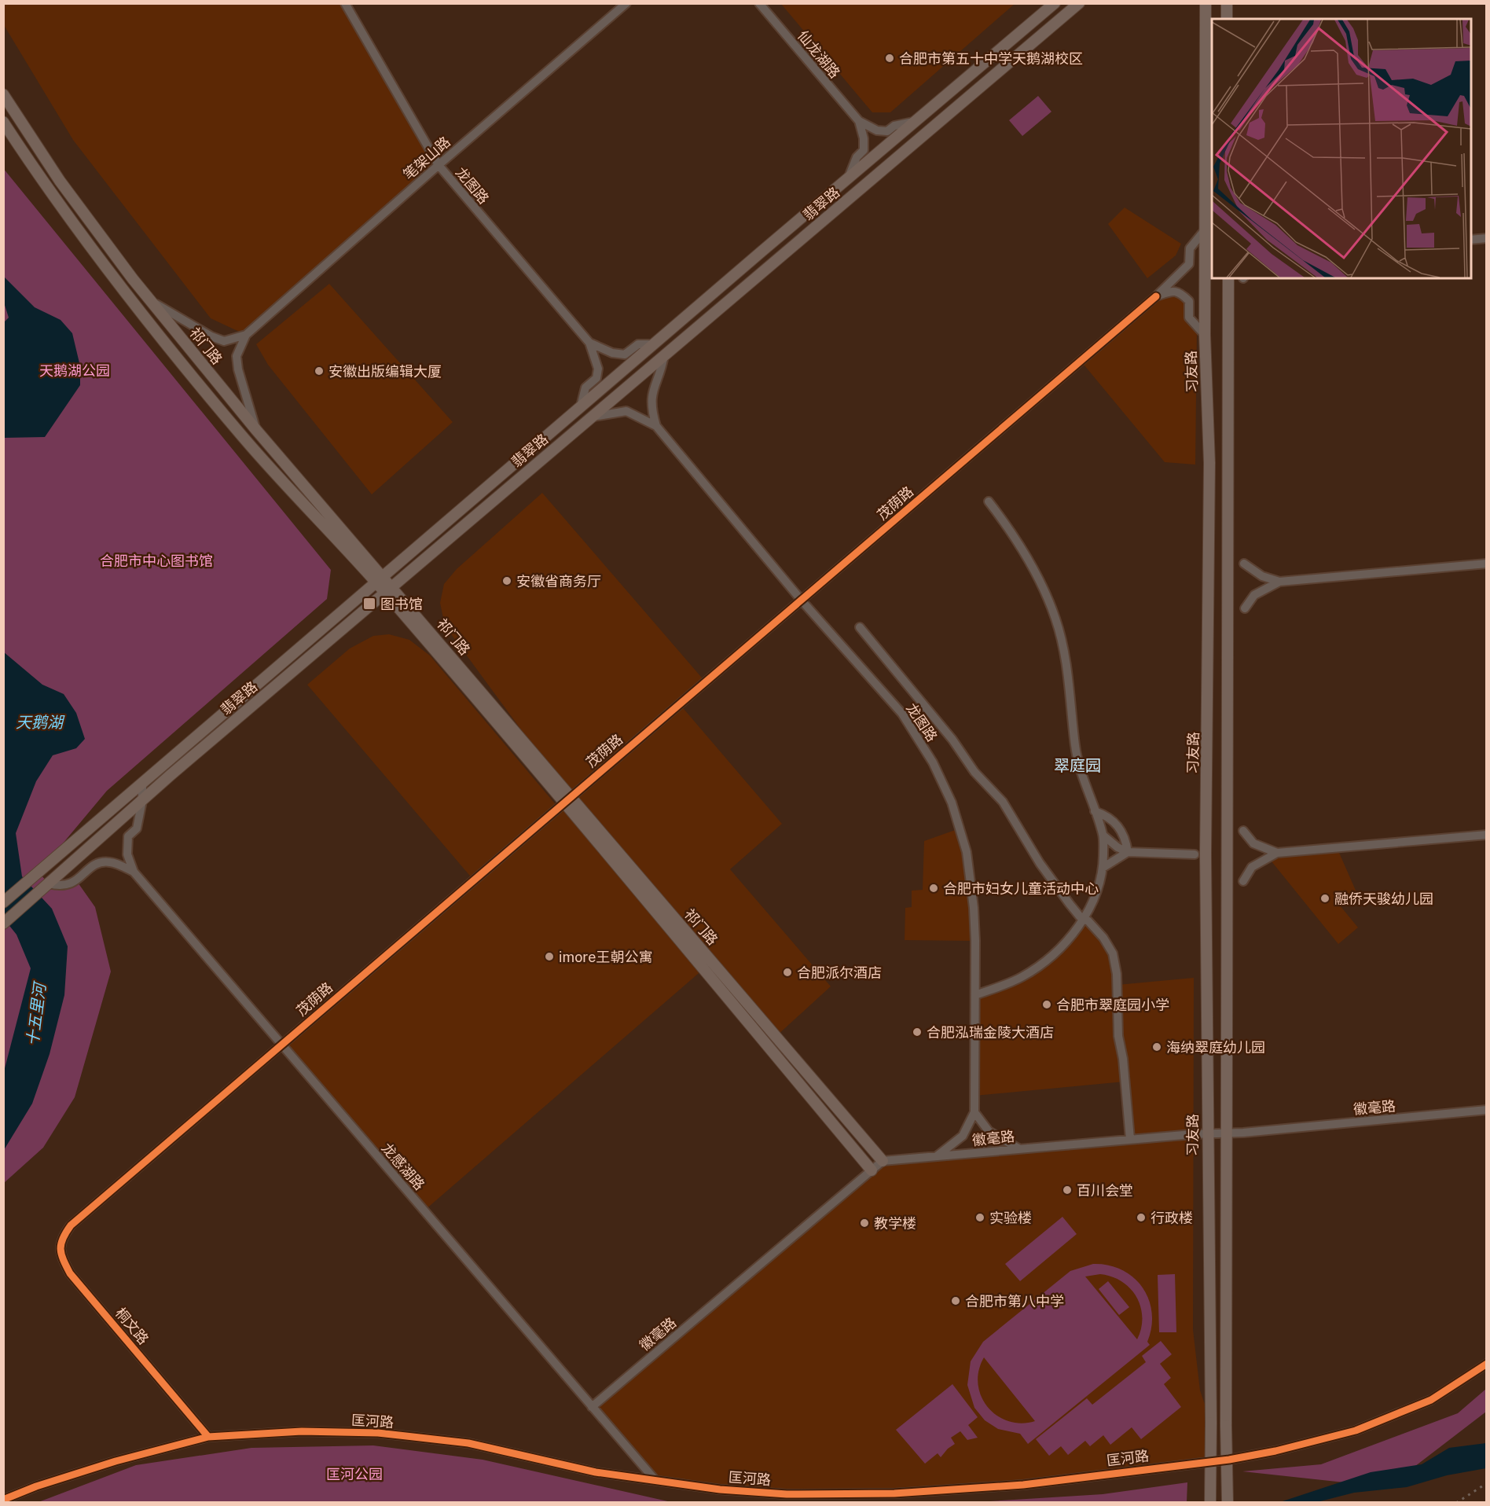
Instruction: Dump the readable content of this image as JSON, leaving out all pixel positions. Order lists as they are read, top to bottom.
{
  "streets": {
    "main road": ["翡翠路", "祁门路", "习友路"],
    "street": [
      "仙龙湖路",
      "笔架山路",
      "龙图路",
      "茂荫路",
      "徽毫路",
      "龙感湖路",
      "桐文路",
      "匡河路"
    ]
  },
  "crossings": [
    ["笔架山路", "龙图路"],
    ["龙图路", "茂荫路"],
    ["翡翠路", "祁门路"],
    ["祁门路", "茂荫路"],
    ["祁门路", "徽毫路"],
    ["习友路", "茂荫路"],
    ["习友路", "徽毫路"],
    ["茂荫路", "龙感湖路"],
    ["茂荫路", "桐文路"],
    ["徽毫路", "龙感湖路"],
    ["龙感湖路", "匡河路"],
    ["桐文路", "匡河路"]
  ],
  "districts": ["翠庭园"],
  "water": ["天鹅湖", "十五里河"],
  "parks": ["天鹅湖公园", "合肥市中心图书馆", "匡河公园"],
  "places": {
    "other": [
      "合肥市第五十中学天鹅湖校区",
      "安徽出版编辑大厦",
      "安徽省商务厅",
      "合肥市妇女儿童活动中心",
      "融侨天骏幼儿园",
      "imore王朝公寓",
      "合肥派尔酒店",
      "合肥市翠庭园小学",
      "合肥泓瑞金陵大酒店",
      "海纳翠庭幼儿园",
      "百川会堂",
      "实验楼",
      "行政楼",
      "教学楼",
      "合肥市第八中学"
    ],
    "transit": ["图书馆"]
  }
}
